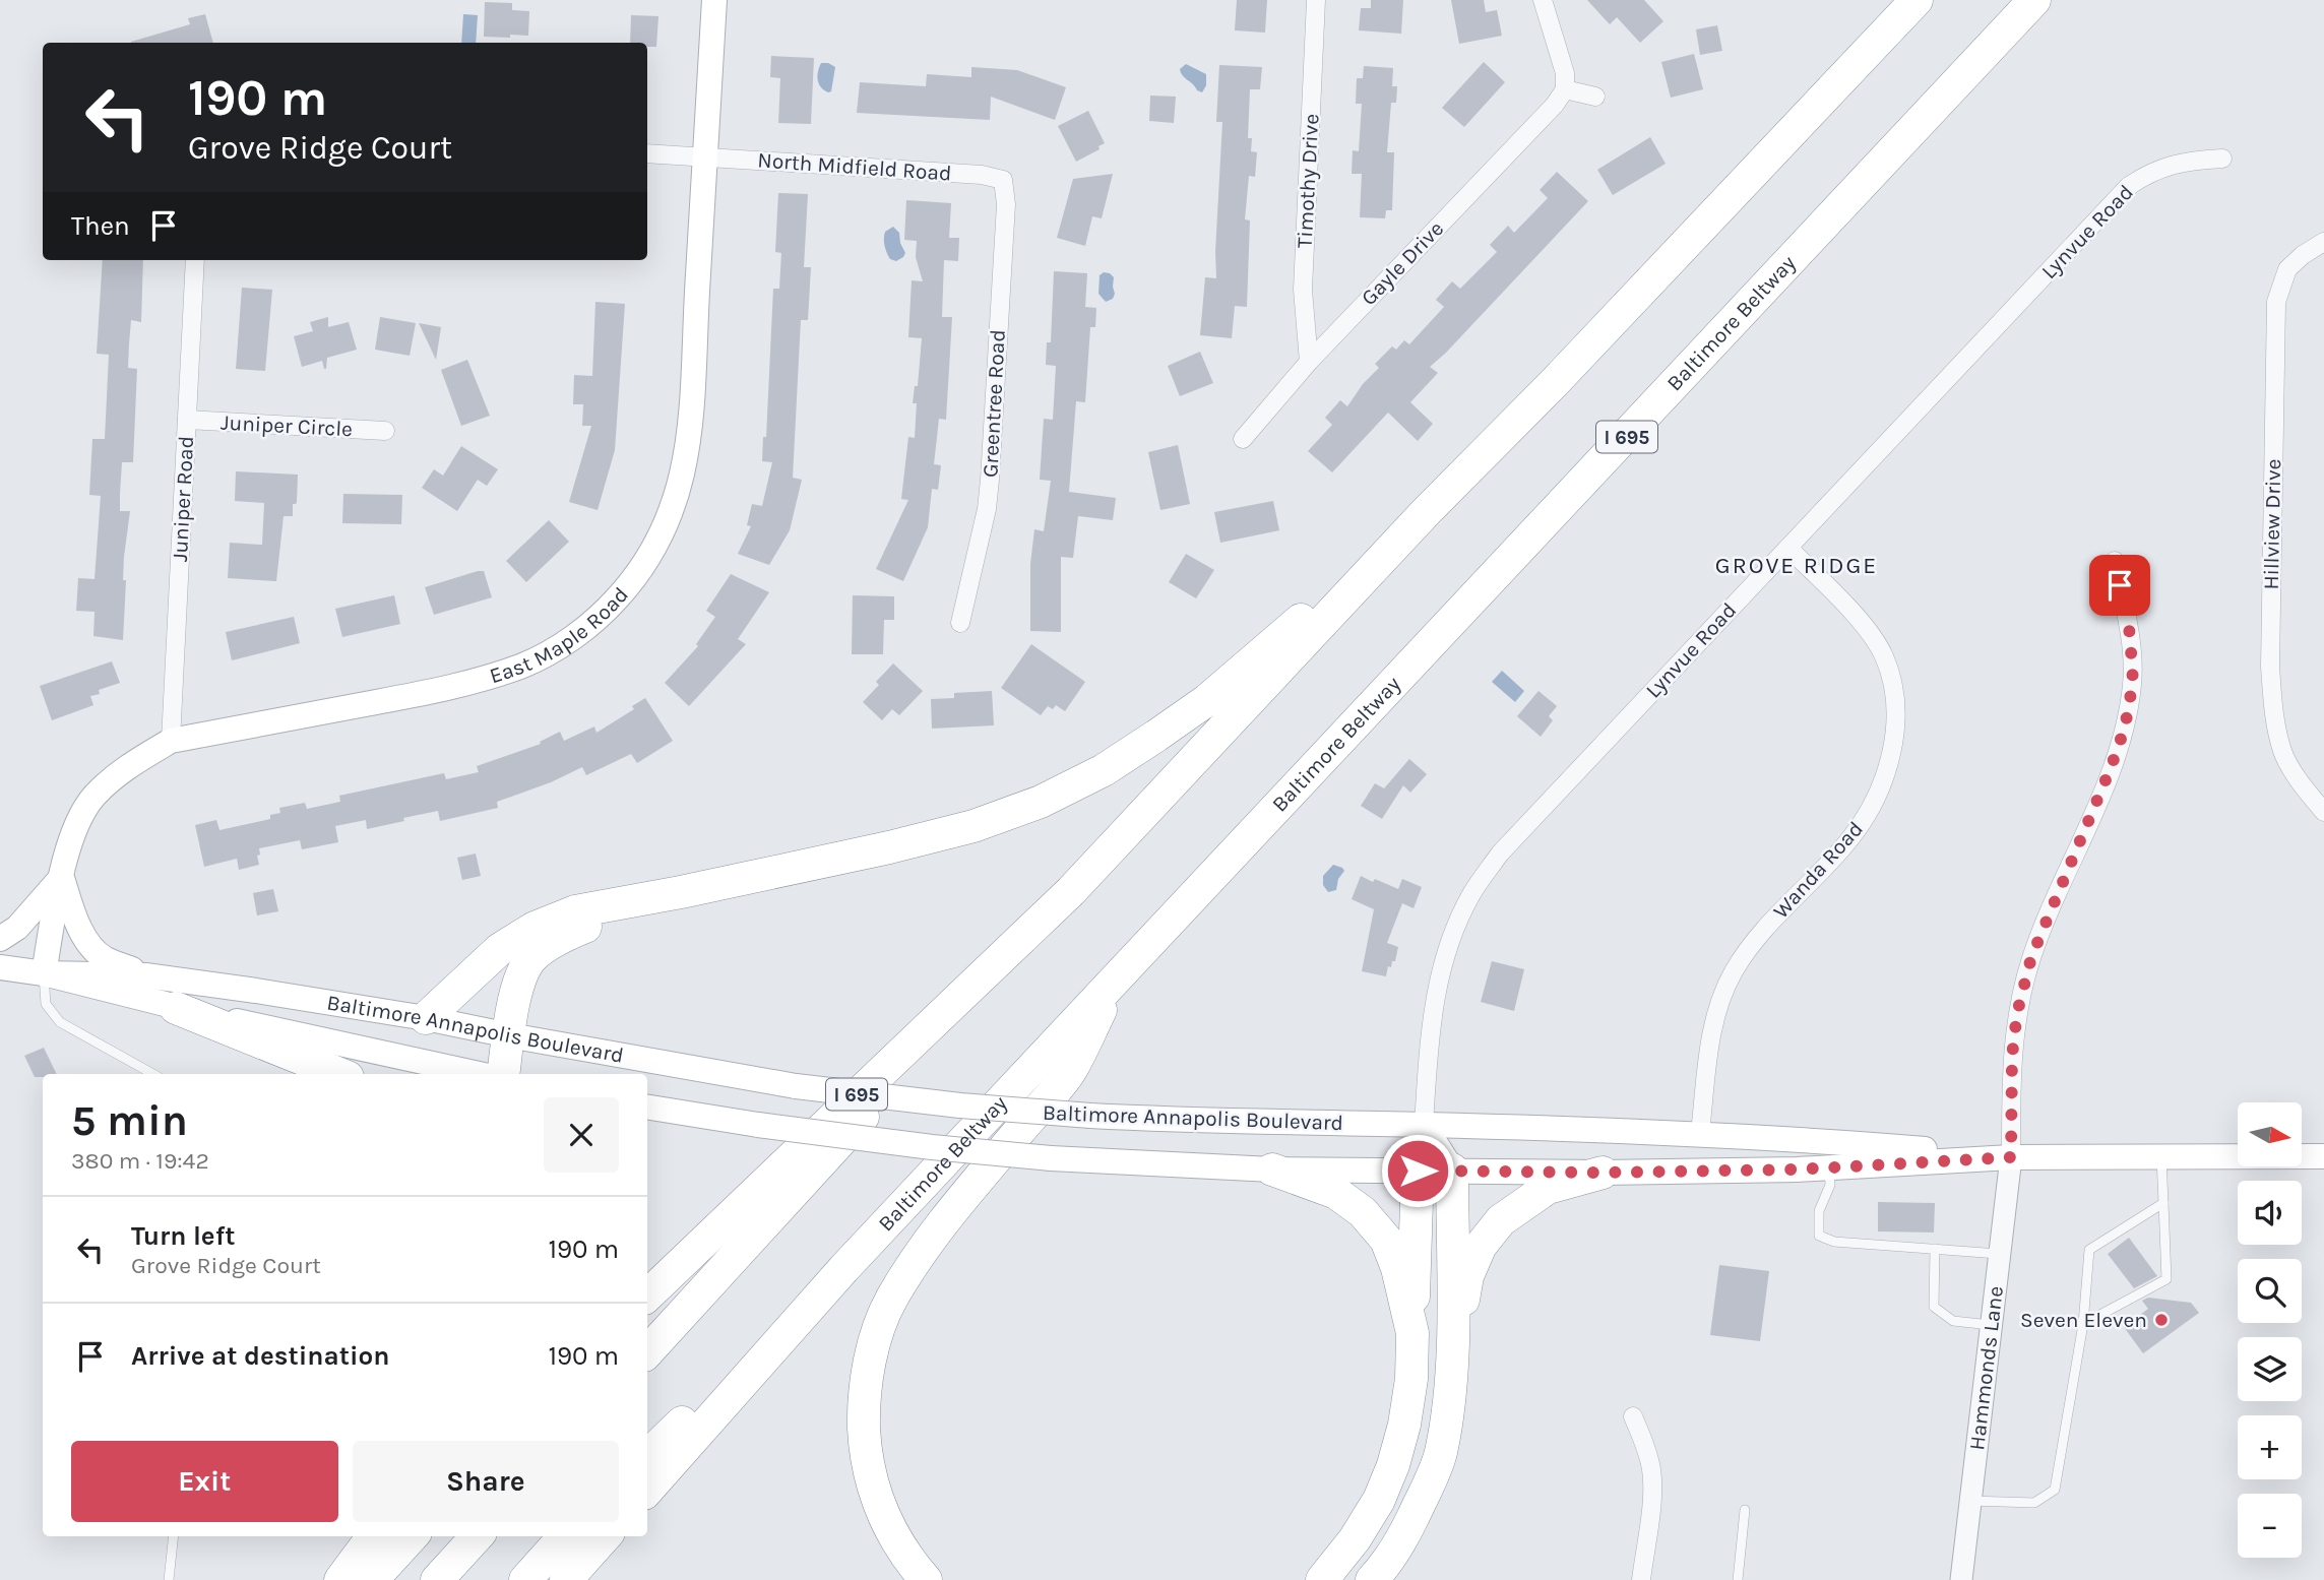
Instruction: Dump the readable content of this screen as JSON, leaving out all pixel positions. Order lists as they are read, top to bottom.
{
  "streets": {
    "highway": ["Baltimore Beltway", "I 695"],
    "main road": ["East Maple Road", "Baltimore Annapolis Boulevard"],
    "street": [
      "North Midfield Road",
      "Timothy Drive",
      "Lynvue Road",
      "Gayle Drive",
      "Greentree Road",
      "Juniper Circle",
      "Juniper Road",
      "Hillview Drive",
      "Wanda Road",
      "Hammonds Lane"
    ]
  },
  "crossings": [
    ["North Midfield Road", "Greentree Road"],
    ["North Midfield Road", "East Maple Road"],
    ["Timothy Drive", "Gayle Drive"],
    ["Lynvue Road", "Wanda Road"],
    ["Lynvue Road", "Baltimore Annapolis Boulevard"],
    ["Juniper Circle", "Juniper Road"],
    ["Juniper Road", "East Maple Road"],
    ["East Maple Road", "Baltimore Annapolis Boulevard"],
    ["Wanda Road", "Baltimore Annapolis Boulevard"],
    ["Baltimore Annapolis Boulevard", "Hammonds Lane"]
  ],
  "districts": ["GROVE RIDGE"],
  "places": ["Seven Eleven"],
  "north": "right",
  "page": {
    "turn": ["190 m", "Grove Ridge Court"],
    "then": "Then",
    "heading": ["5 min", "380 m · 19:42"],
    "map_buttons": ["+", "−"],
    "list": [
      {
        "name": "Turn left",
        "note": "Grove Ridge Court",
        "value": "190 m"
      },
      {
        "name": "Arrive at destination",
        "value": "190 m"
      }
    ],
    "buttons": ["Exit", "Share"]
  }
}
